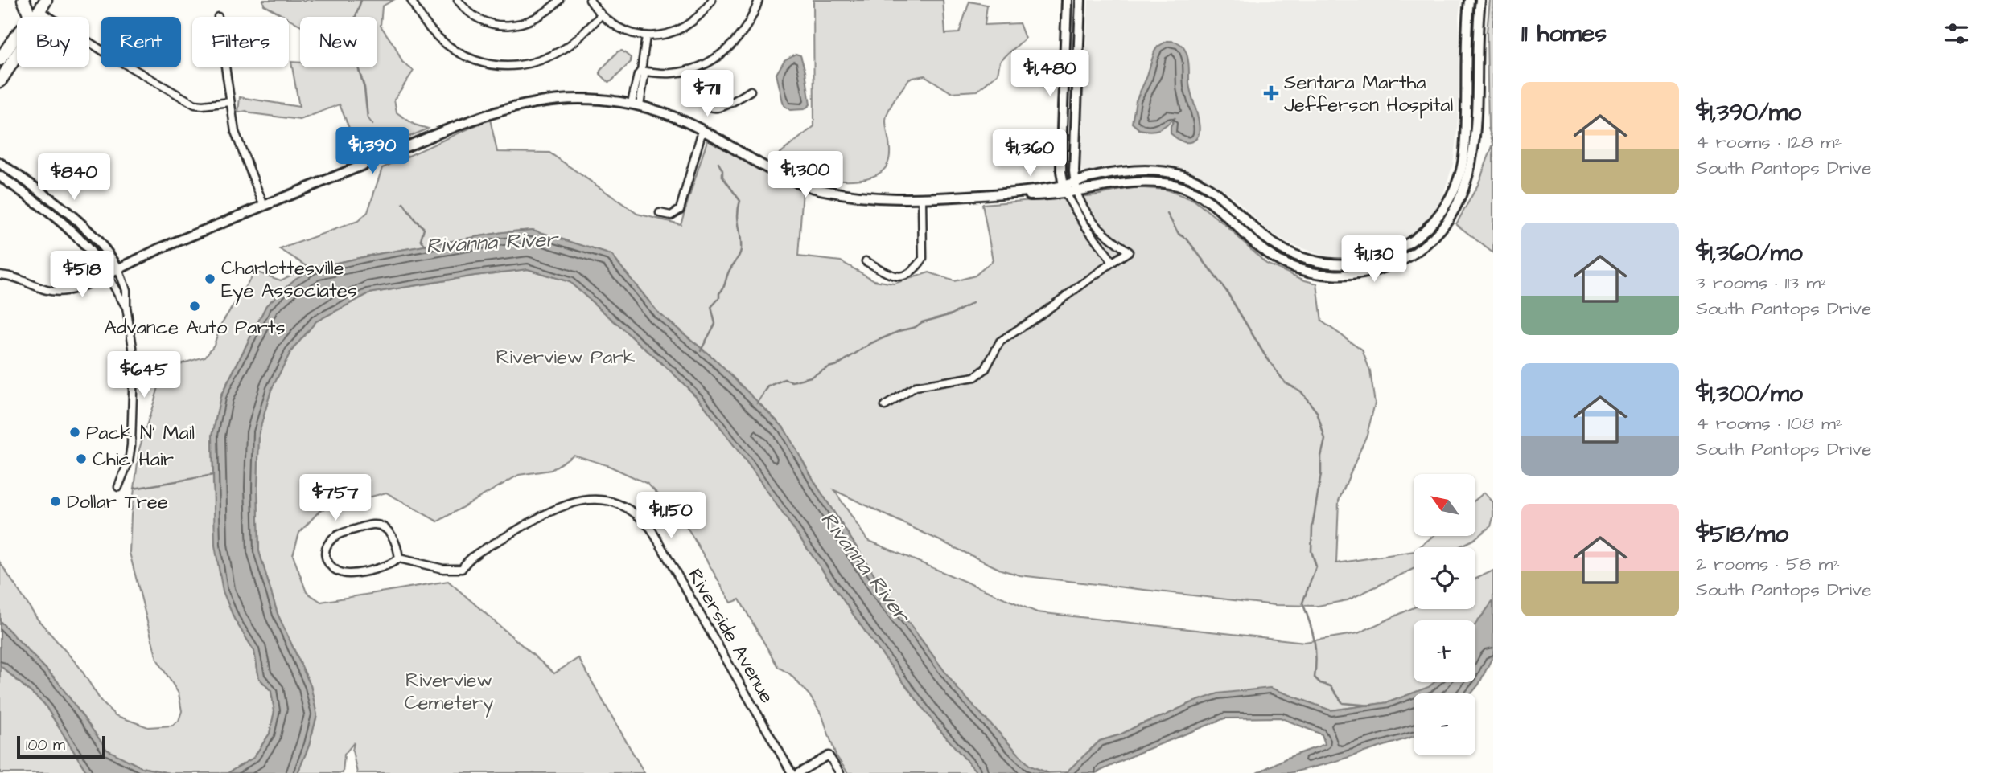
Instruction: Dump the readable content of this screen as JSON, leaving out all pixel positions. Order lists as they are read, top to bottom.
{
  "streets": {
    "street": ["Riverside Avenue"]
  },
  "water": ["Rivanna River"],
  "parks": ["Riverview Park", "Riverview Cemetery"],
  "places": {
    "health": ["Sentara Martha Jefferson Hospital"],
    "other": [
      "Charlottesville Eye Associates",
      "Advance Auto Parts",
      "Pack N’ Mail",
      "Chic Hair",
      "Dollar Tree"
    ]
  },
  "scale_bar": "100 m",
  "north": "top left",
  "page": {
    "heading": "11 homes",
    "chip": [
      "Buy",
      "Rent",
      "Filters",
      "New"
    ],
    "price": [
      "$1,480",
      "$711",
      "$1,390",
      "$1,360",
      "$1,300",
      "$840",
      "$1,130",
      "$518",
      "$645",
      "$757",
      "$1,150"
    ],
    "list": [
      {
        "name": "$1,390/mo",
        "note": "4 rooms · 128 m² · South Pantops Drive"
      },
      {
        "name": "$1,360/mo",
        "note": "3 rooms · 113 m² · South Pantops Drive"
      },
      {
        "name": "$1,300/mo",
        "note": "4 rooms · 108 m² · South Pantops Drive"
      },
      {
        "name": "$518/mo",
        "note": "2 rooms · 58 m² · South Pantops Drive"
      }
    ],
    "map_buttons": ["+", "−"],
    "scale": "100 m"
  }
}
